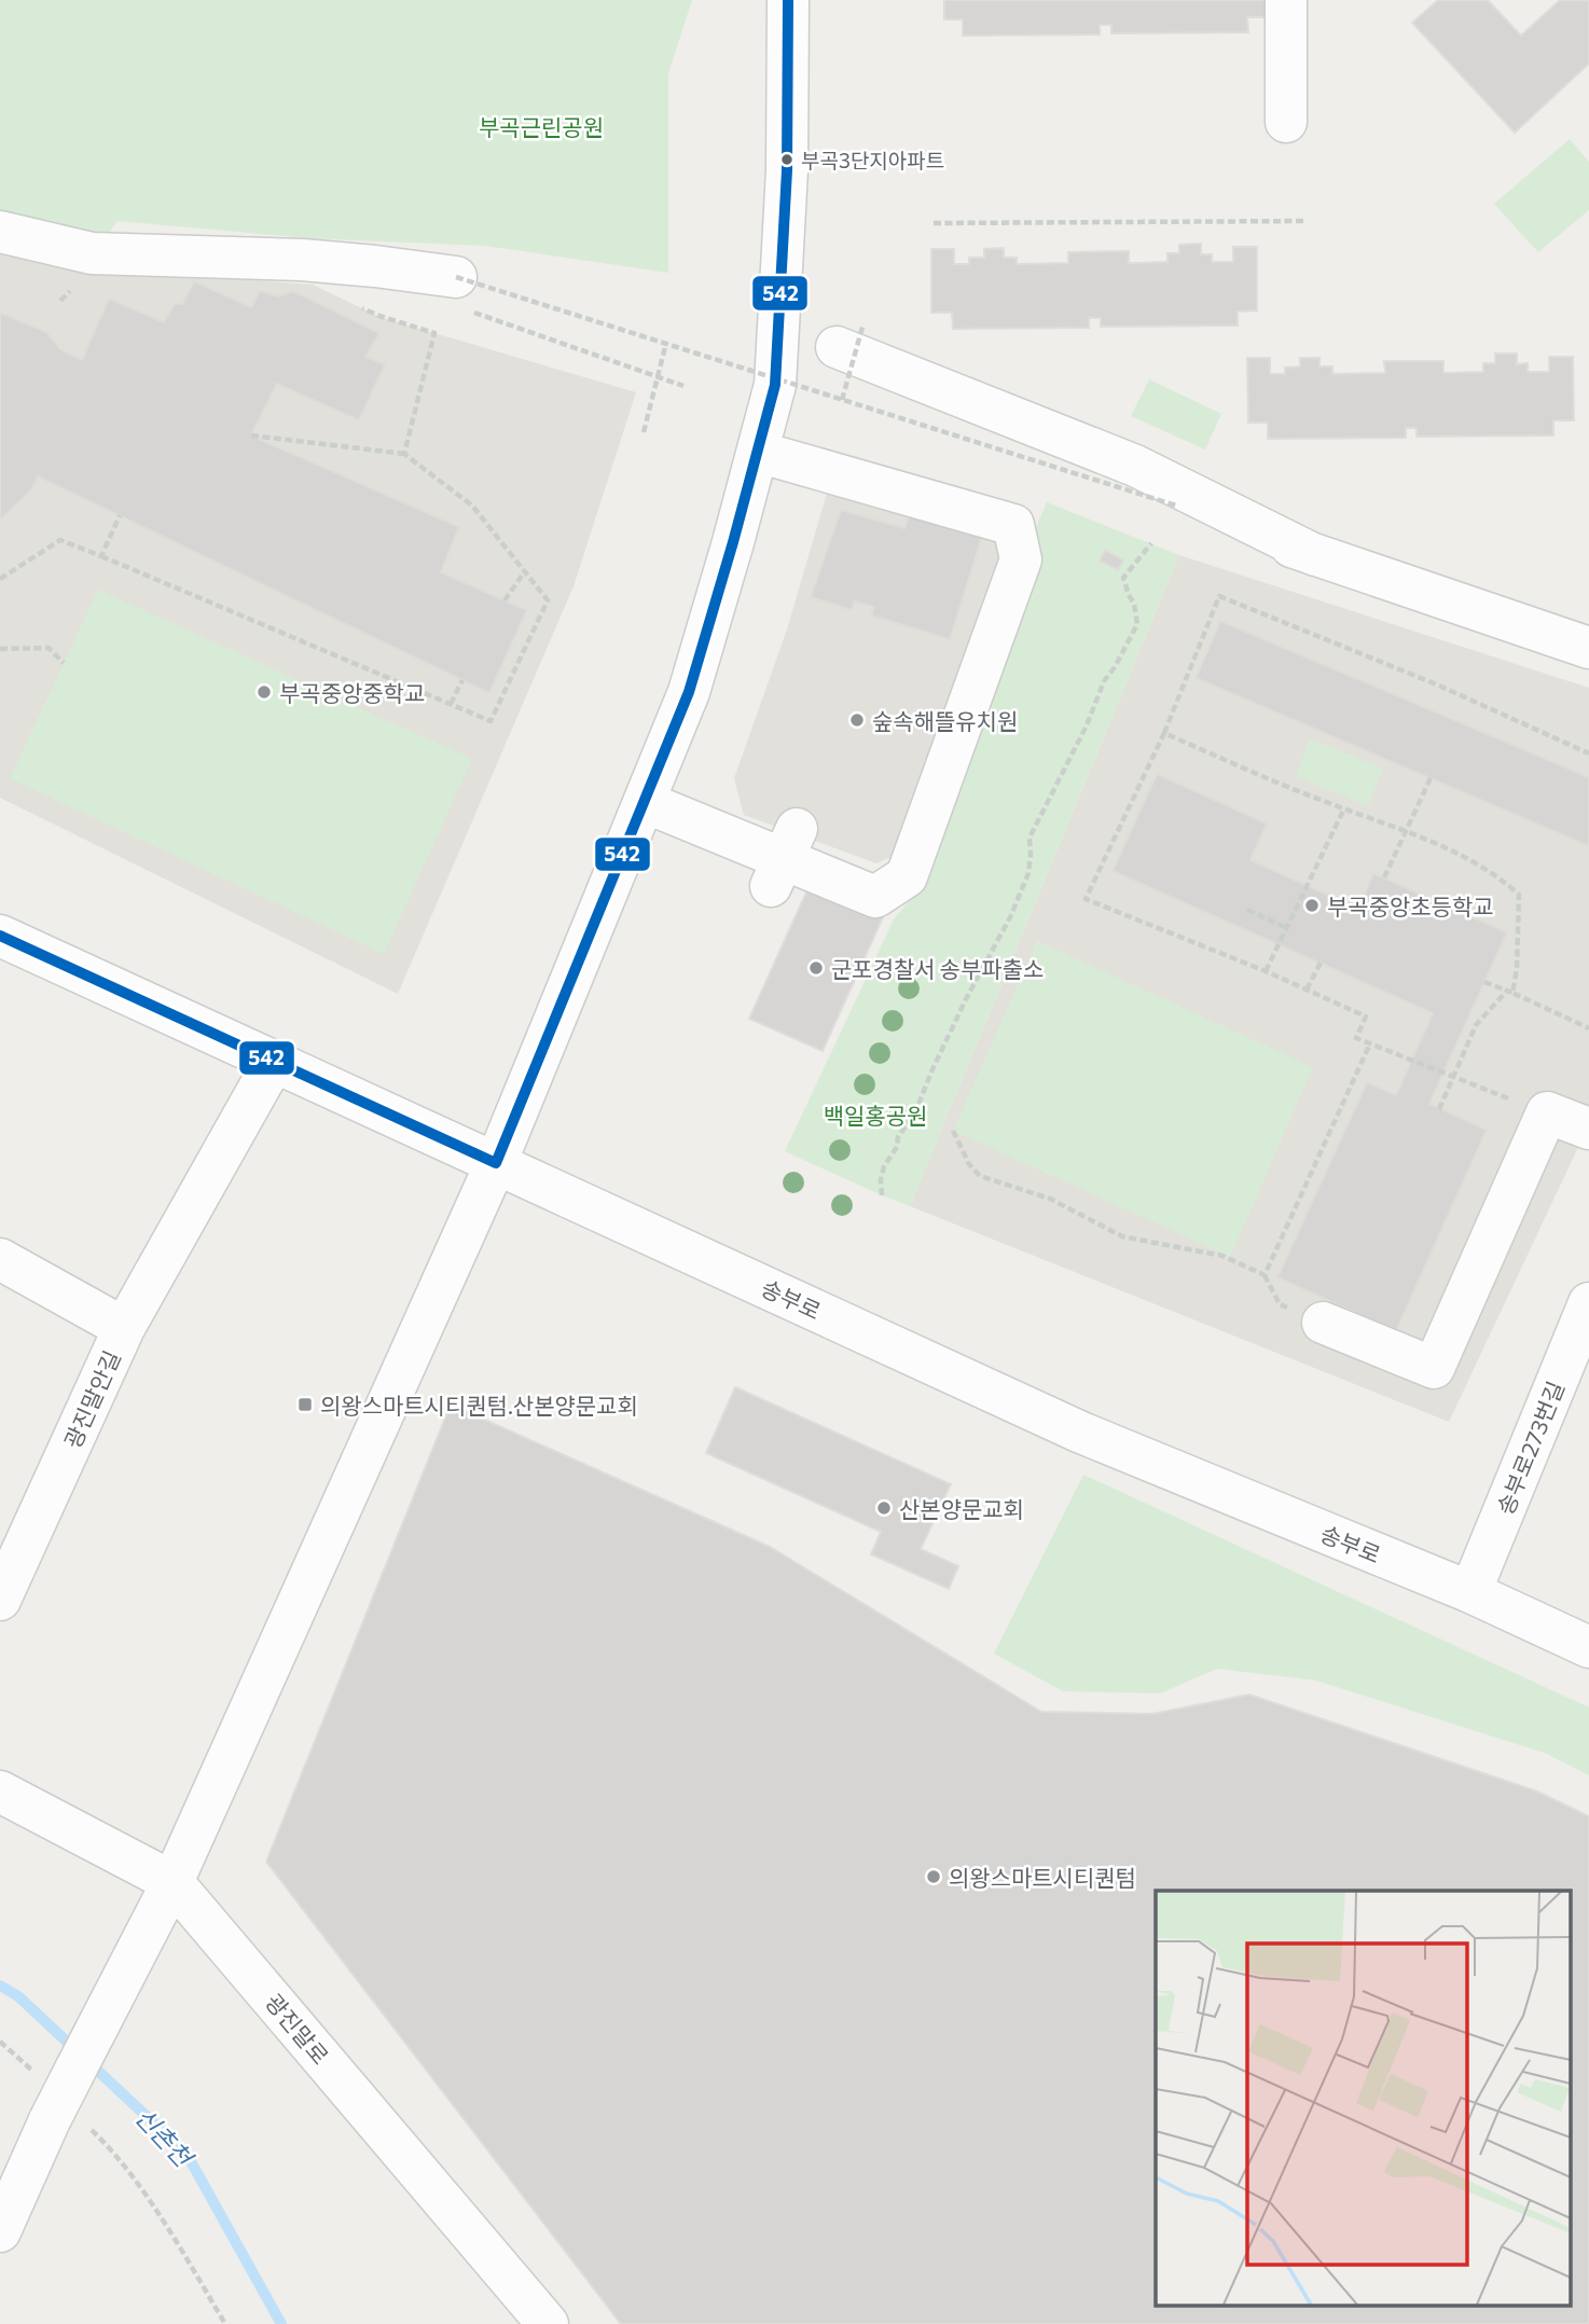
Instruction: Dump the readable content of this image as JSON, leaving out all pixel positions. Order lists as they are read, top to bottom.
{
  "streets": {
    "street": [
      "송부로",
      "광진말안길",
      "송부로273번길",
      "광진말로"
    ]
  },
  "crossings": [
    ["송부로", "송부로273번길"]
  ],
  "water": ["신촌천"],
  "parks": ["부곡근린공원", "백일홍공원"],
  "places": {
    "other": [
      "부곡3단지아파트",
      "부곡중앙중학교",
      "숲속해뜰유치원",
      "부곡중앙초등학교",
      "군포경찰서 송부파출소",
      "산본양문교회",
      "의왕스마트시티퀀텀"
    ],
    "transit": ["의왕스마트시티퀀텀.산본양문교회"]
  },
  "lines": ["transit line 542"]
}
